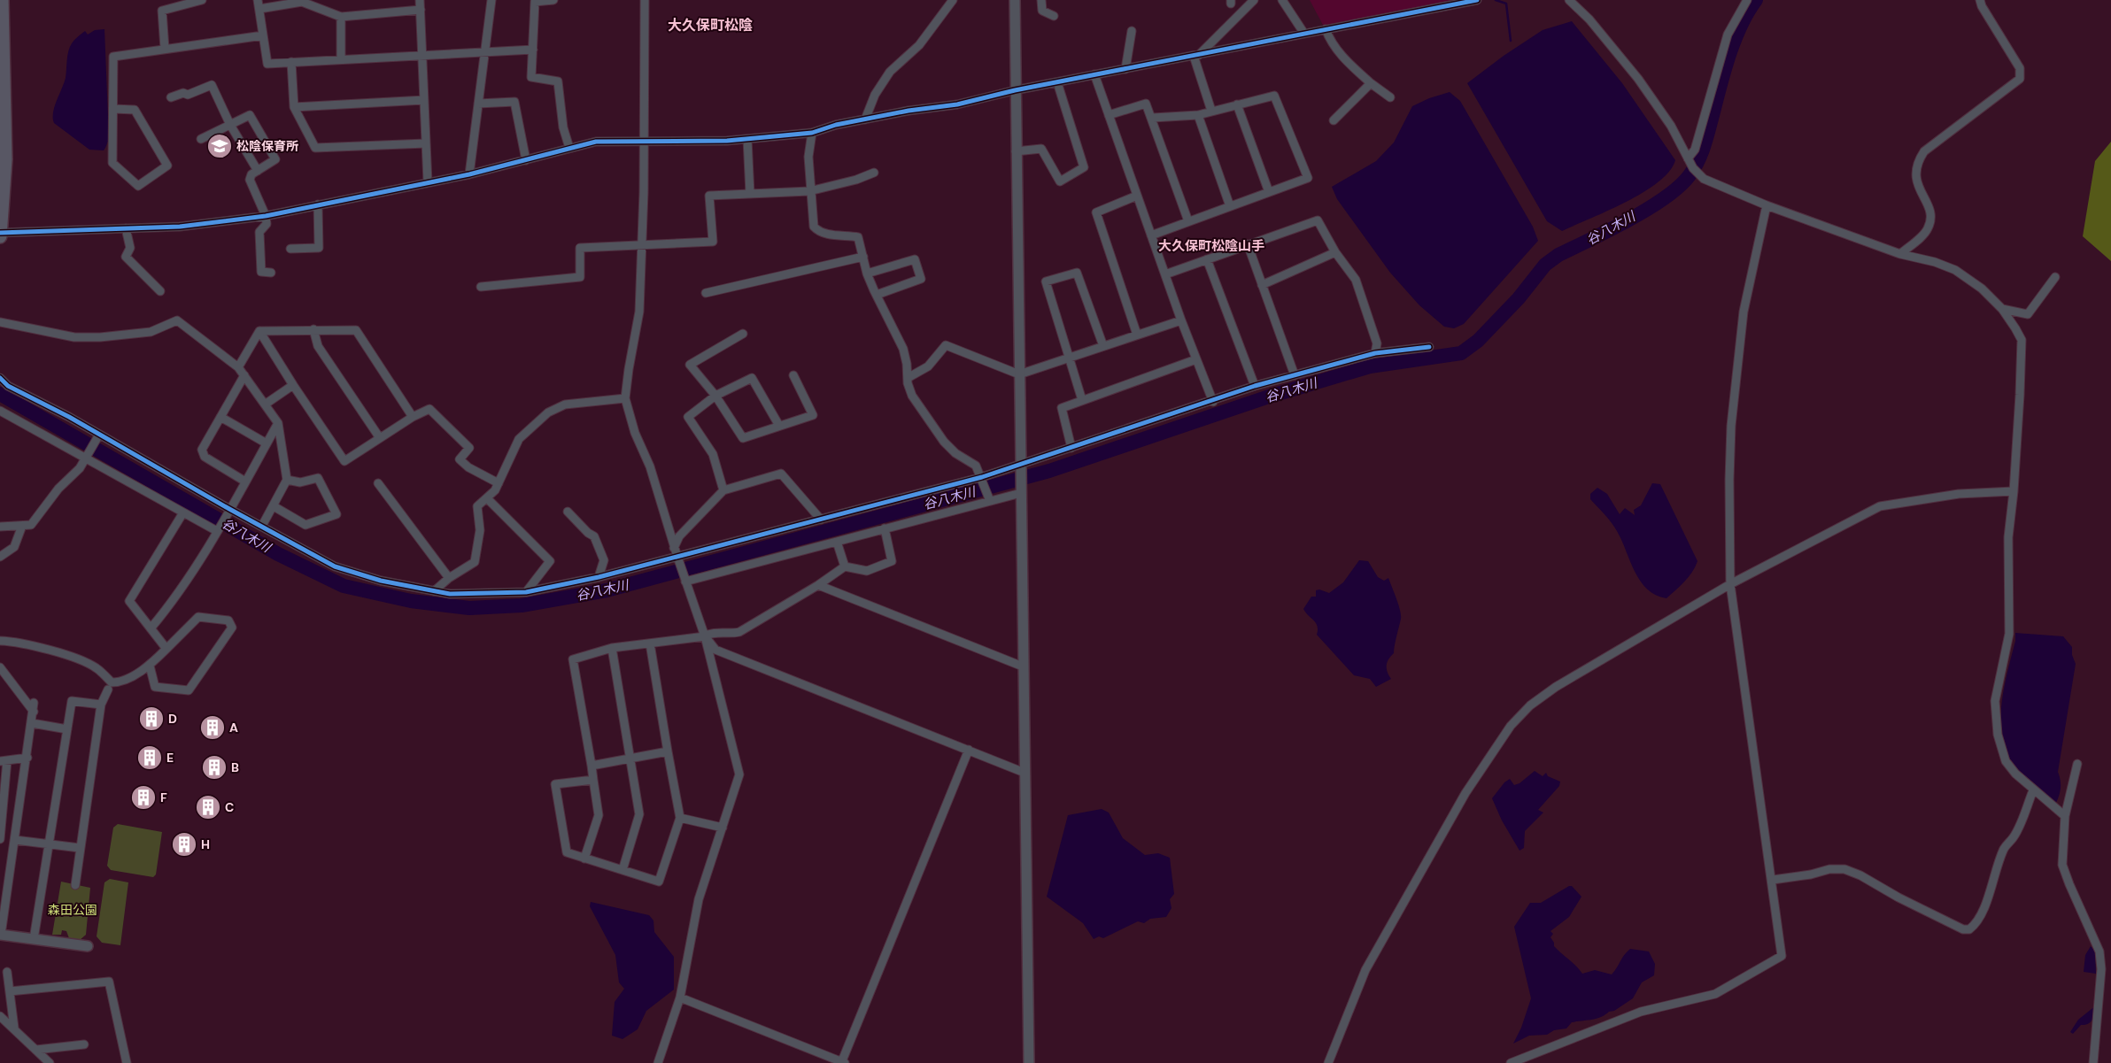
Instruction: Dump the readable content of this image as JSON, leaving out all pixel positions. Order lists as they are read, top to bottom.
{
  "districts": ["大久保町松陰", "大久保町松陰山手"],
  "water": ["谷八木川"],
  "parks": ["森田公園"],
  "places": {
    "school or university": ["松陰保育所"],
    "building": [
      "D",
      "A",
      "E",
      "B",
      "F",
      "C",
      "H"
    ]
  }
}
